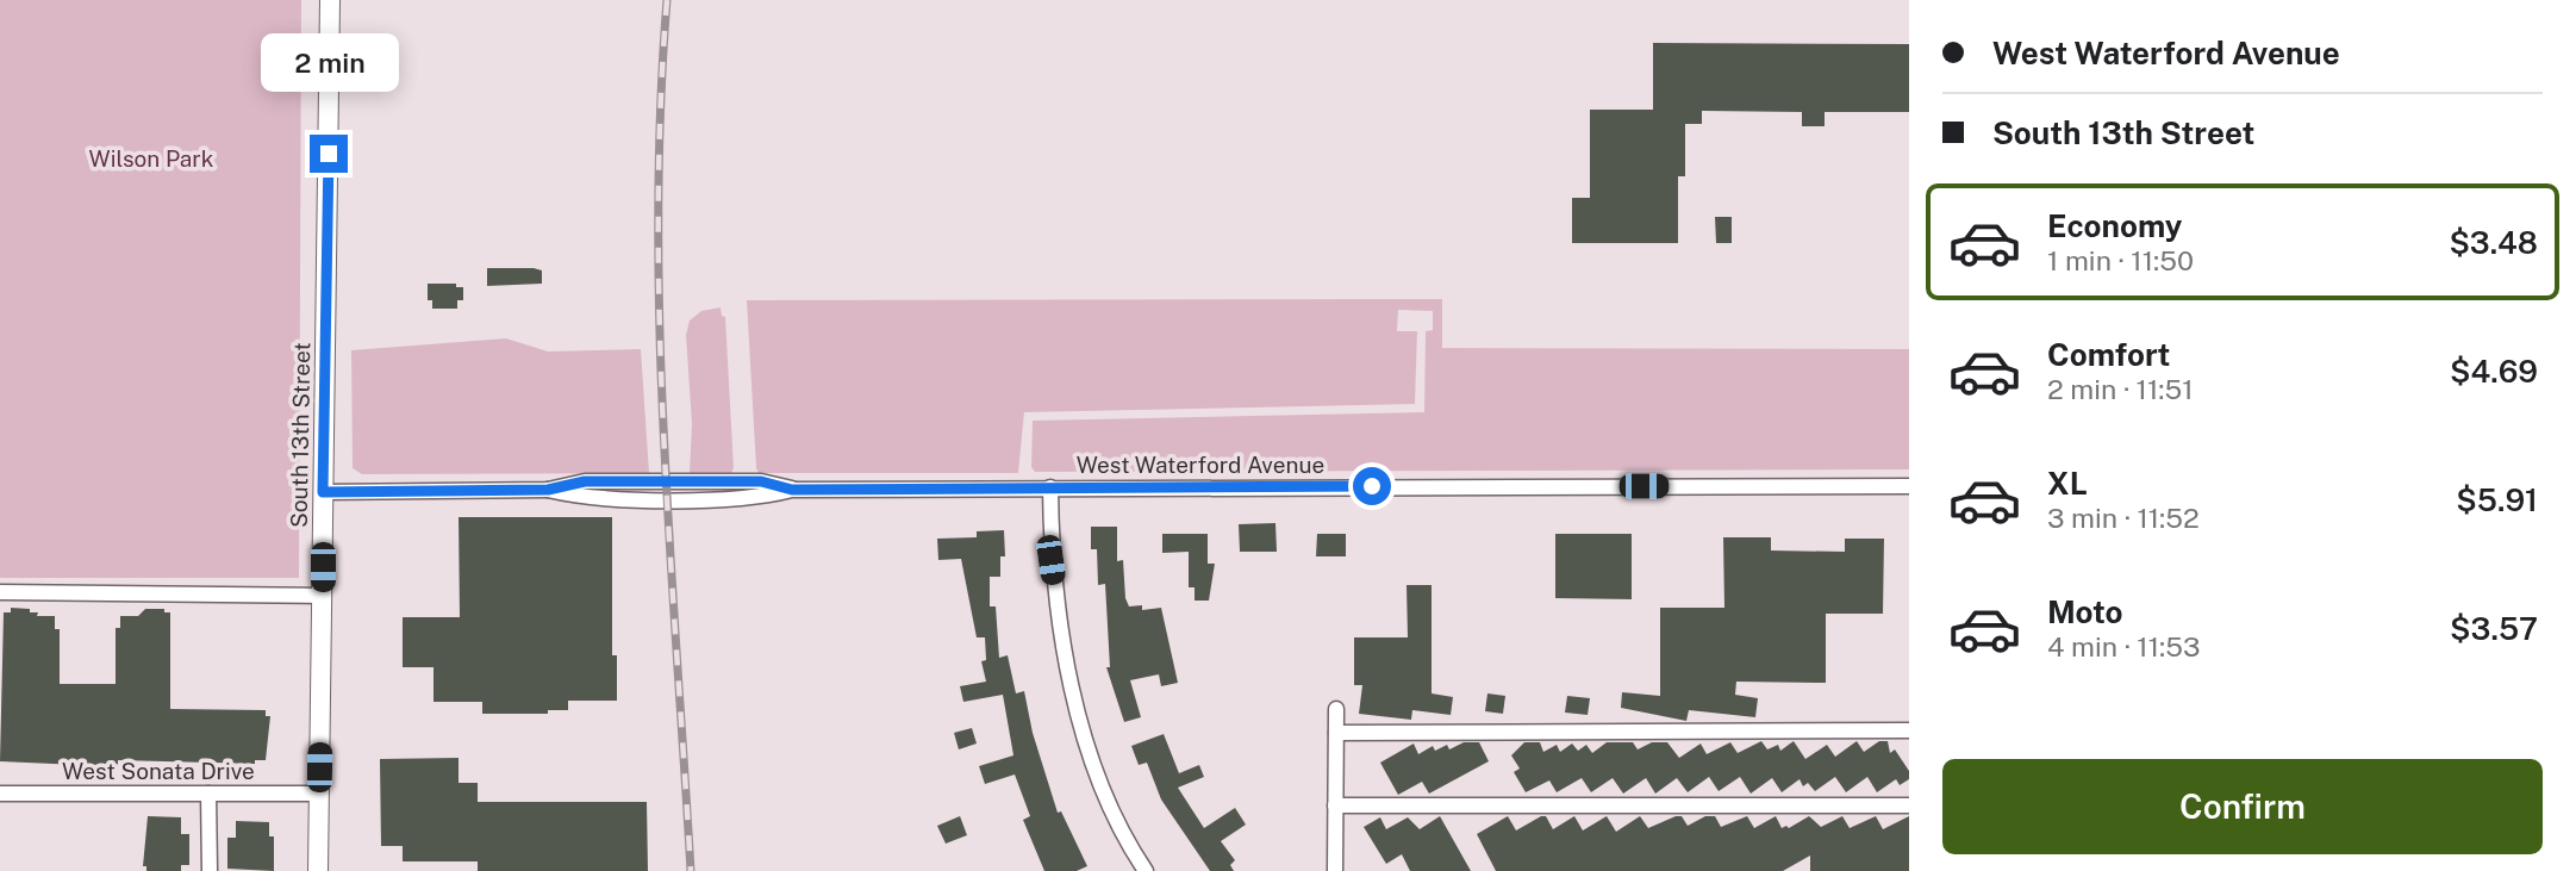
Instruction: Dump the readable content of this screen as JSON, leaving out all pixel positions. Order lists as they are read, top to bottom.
{
  "streets": {
    "street": ["South 13th Street", "West Waterford Avenue", "West Sonata Drive"]
  },
  "crossings": [
    ["South 13th Street", "West Waterford Avenue"],
    ["South 13th Street", "West Sonata Drive"]
  ],
  "parks": ["Wilson Park"],
  "page": {
    "banner": ["West Waterford Avenue", "South 13th Street"],
    "bubble": "2 min",
    "list": [
      {
        "name": "Economy",
        "note": "1 min · 11:50",
        "value": "$3.48"
      },
      {
        "name": "Comfort",
        "note": "2 min · 11:51",
        "value": "$4.69"
      },
      {
        "name": "XL",
        "note": "3 min · 11:52",
        "value": "$5.91"
      },
      {
        "name": "Moto",
        "note": "4 min · 11:53",
        "value": "$3.57"
      }
    ],
    "buttons": "Confirm"
  }
}
